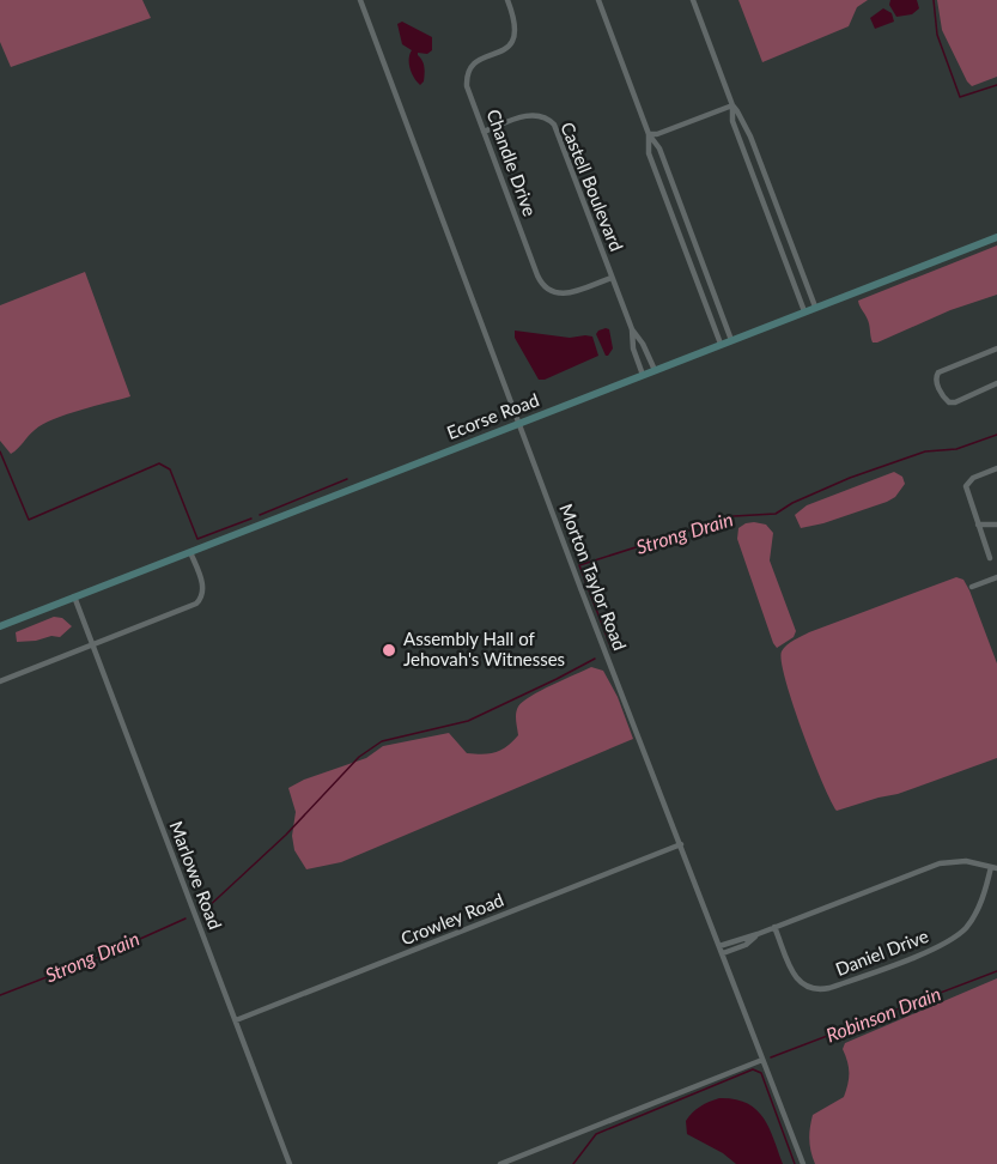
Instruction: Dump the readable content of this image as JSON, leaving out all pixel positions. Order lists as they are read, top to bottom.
{
  "streets": {
    "main road": ["Ecorse Road"],
    "street": [
      "Chandle Drive",
      "Castell Boulevard",
      "Morton Taylor Road",
      "Marlowe Road",
      "Crowley Road",
      "Daniel Drive"
    ]
  },
  "crossings": [
    ["Chandle Drive", "Castell Boulevard"],
    ["Castell Boulevard", "Ecorse Road"],
    ["Ecorse Road", "Morton Taylor Road"],
    ["Ecorse Road", "Marlowe Road"],
    ["Morton Taylor Road", "Crowley Road"],
    ["Marlowe Road", "Crowley Road"]
  ],
  "water": ["Strong Drain", "Robinson Drain"],
  "places": ["Assembly Hall of Jehovah's Witnesses"]
}
